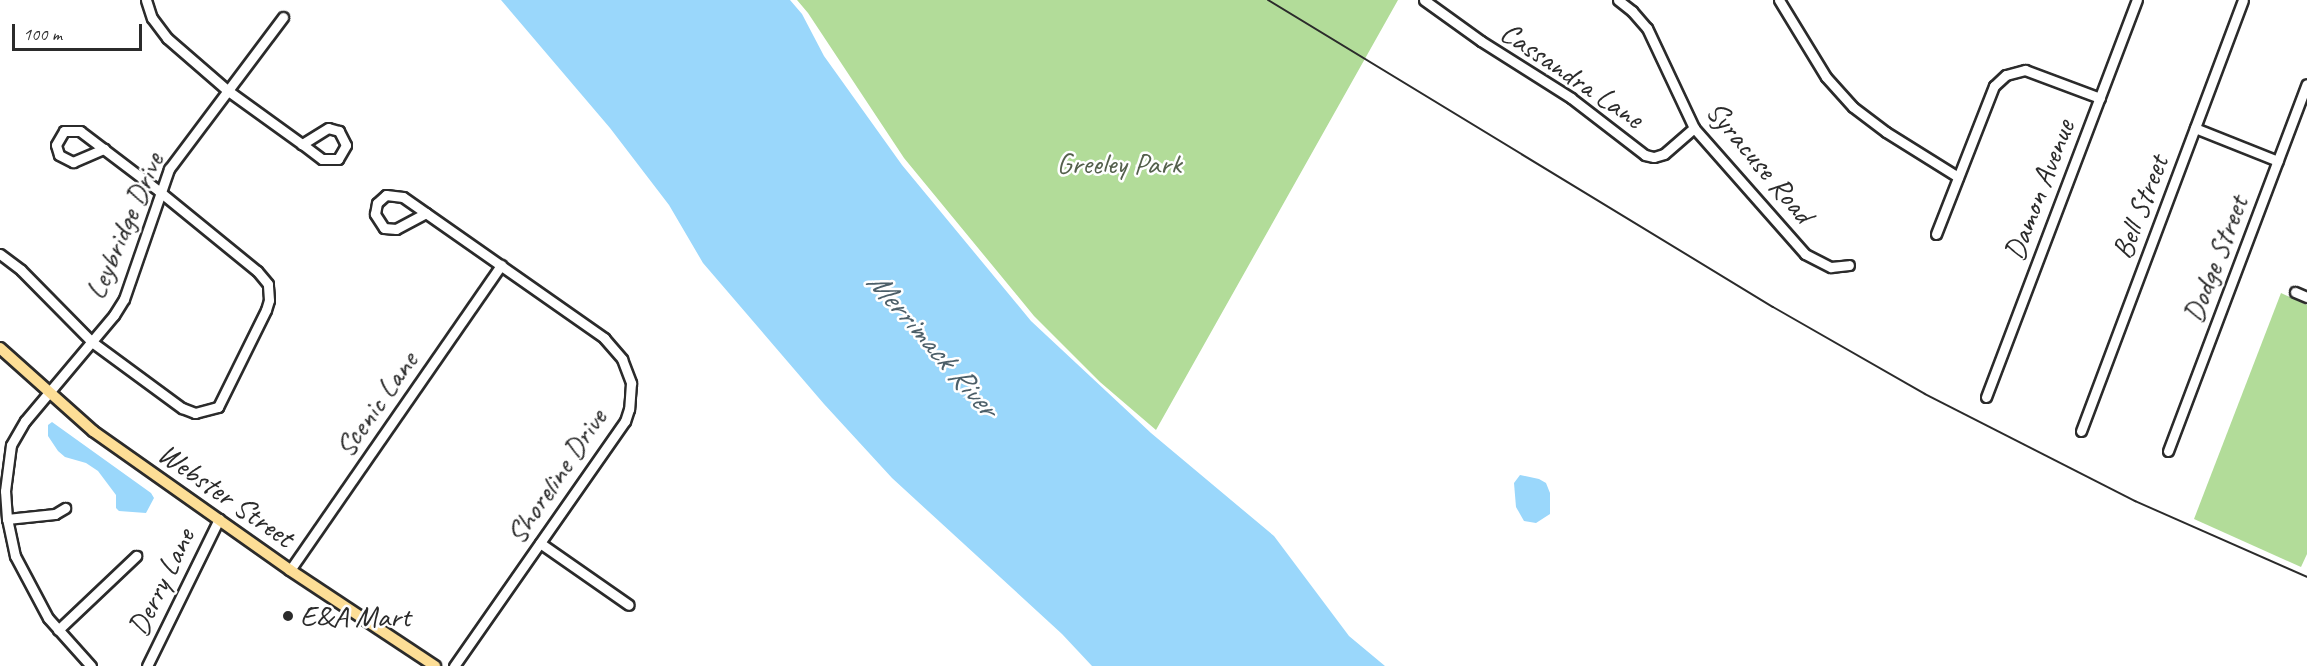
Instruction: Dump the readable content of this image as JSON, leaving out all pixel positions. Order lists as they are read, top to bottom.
{
  "streets": {
    "main road": ["Webster Street"],
    "street": [
      "Cassandra Lane",
      "Syracuse Road",
      "Damon Avenue",
      "Bell Street",
      "Leybridge Drive",
      "Dodge Street",
      "Scenic Lane",
      "Shoreline Drive",
      "Derry Lane"
    ]
  },
  "crossings": [
    ["Cassandra Lane", "Syracuse Road"],
    ["Leybridge Drive", "Webster Street"],
    ["Scenic Lane", "Shoreline Drive"],
    ["Scenic Lane", "Webster Street"],
    ["Webster Street", "Derry Lane"]
  ],
  "water": ["Merrimack River"],
  "parks": ["Greeley Park"],
  "places": ["E&A Mart"],
  "scale_bar": "100 m"
}
